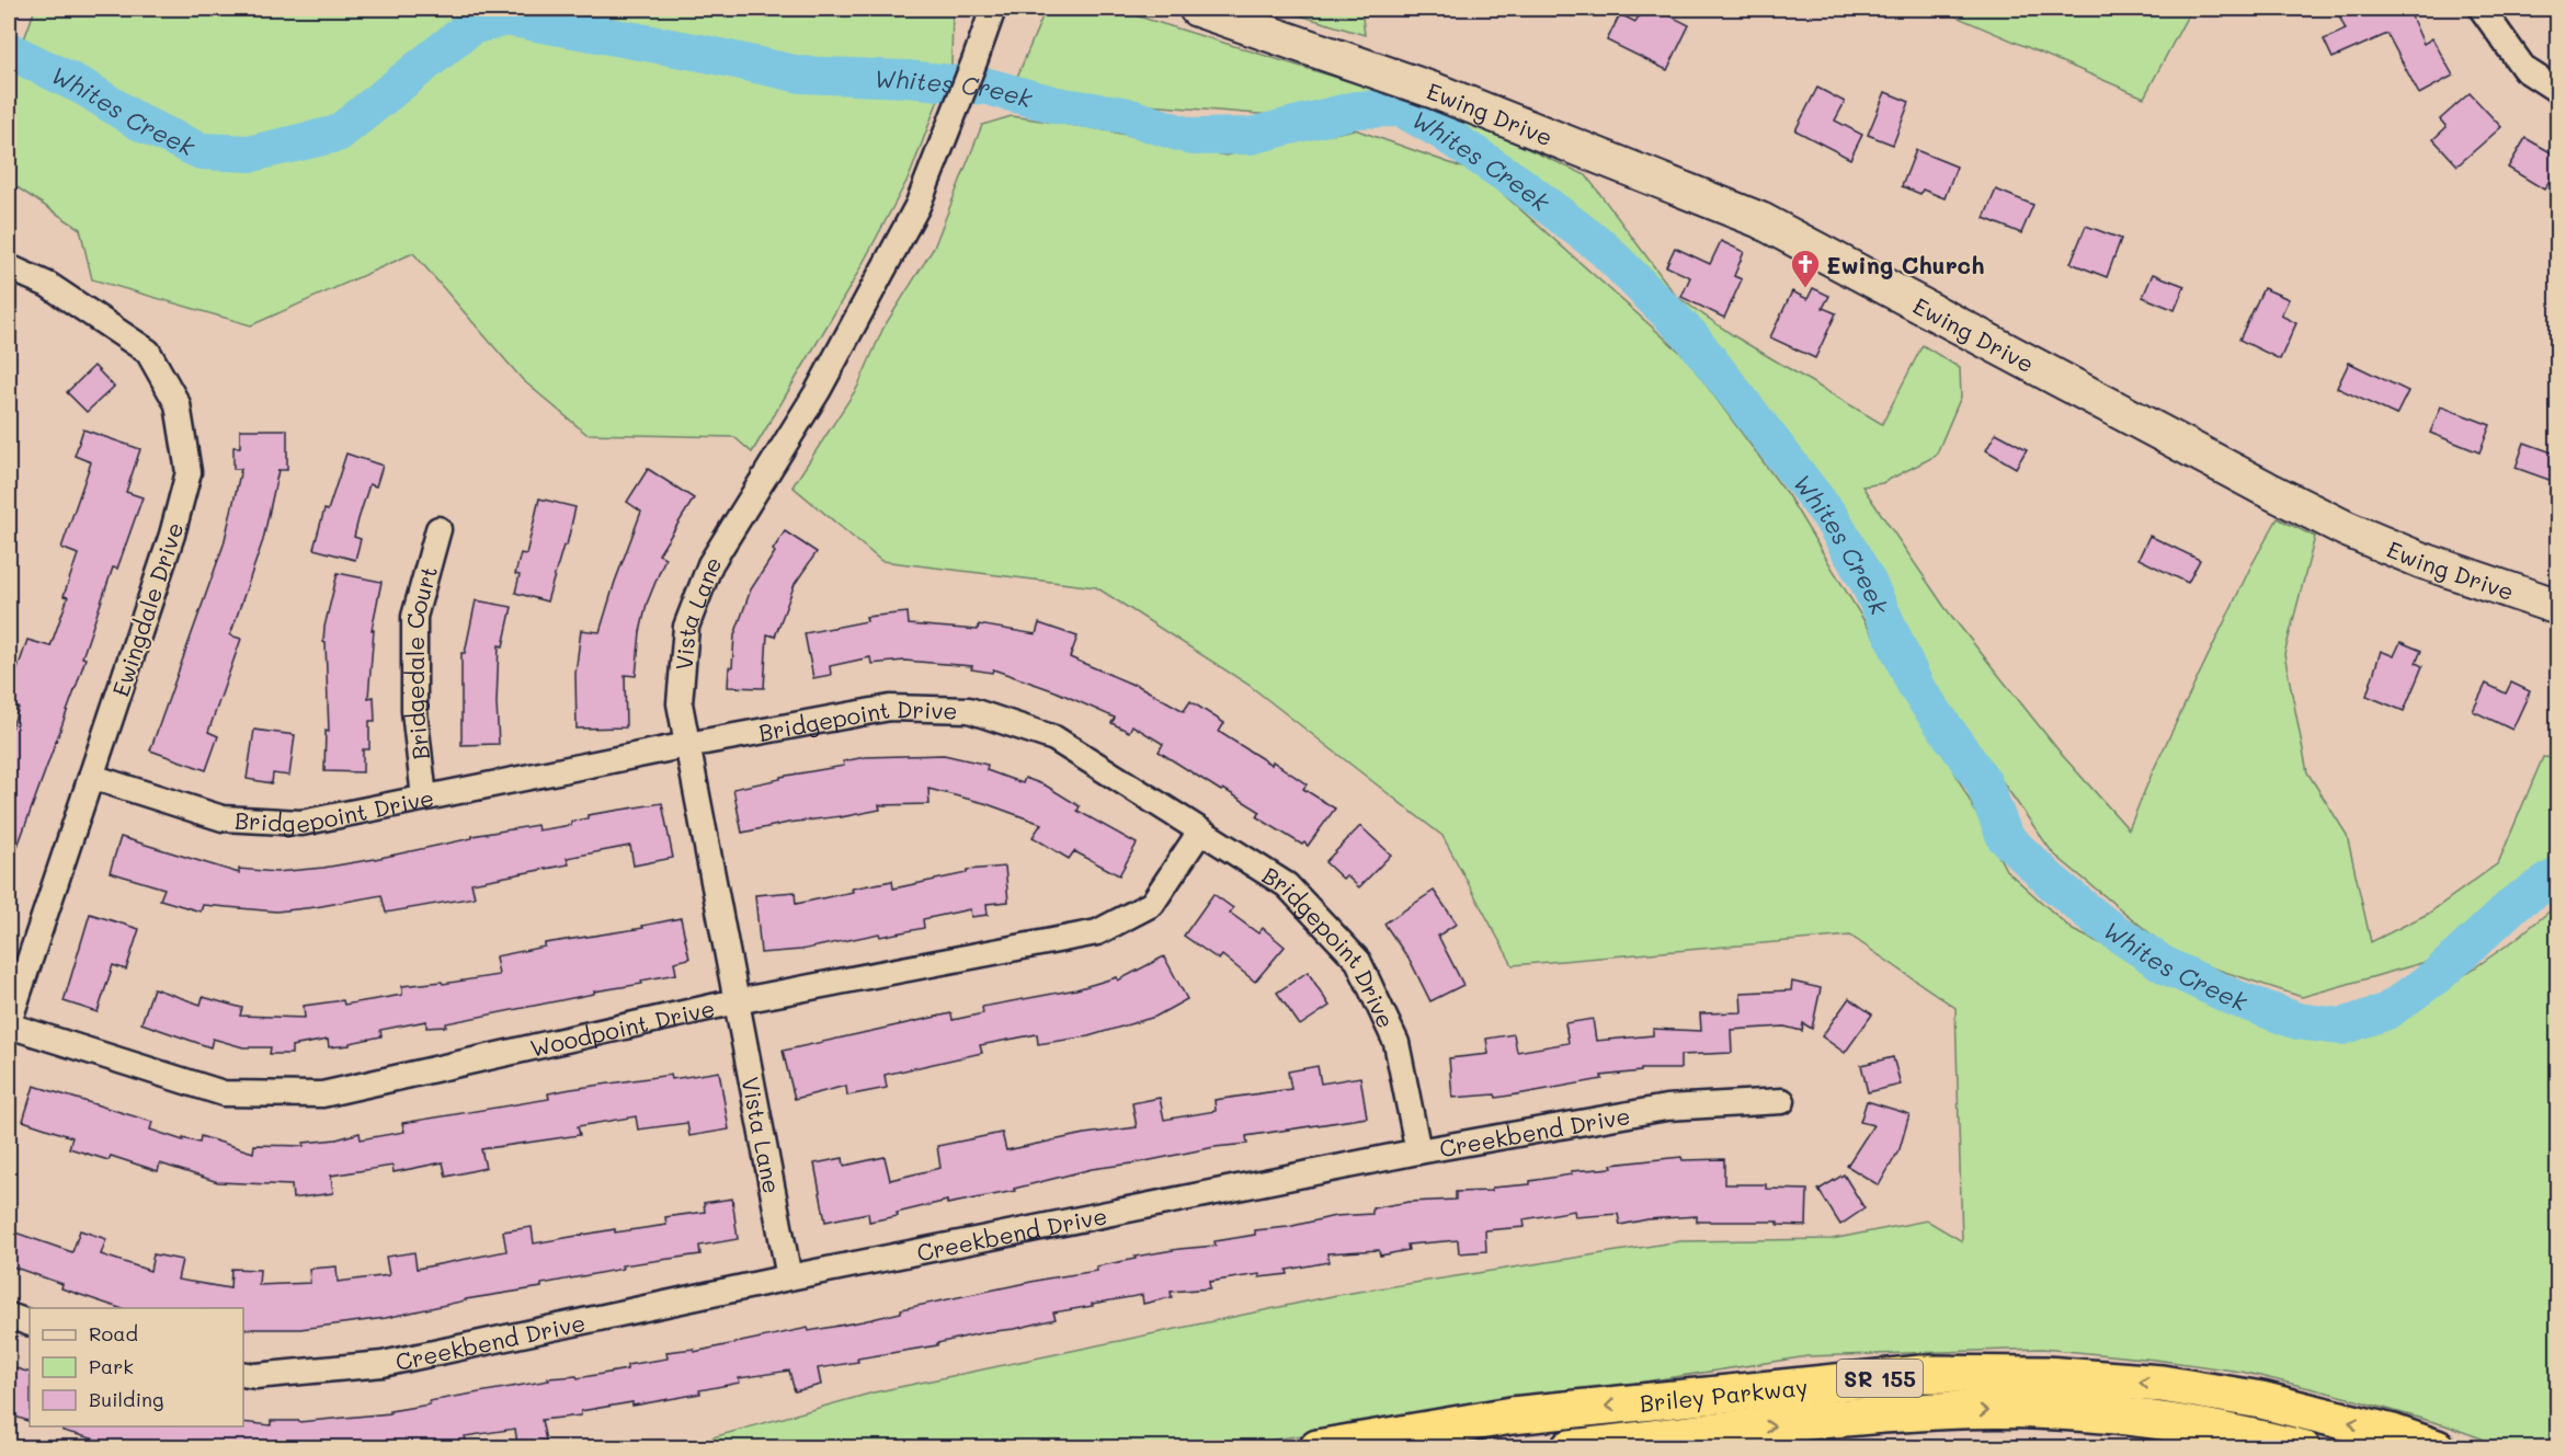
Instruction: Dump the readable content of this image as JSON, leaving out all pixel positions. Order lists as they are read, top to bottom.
{
  "streets": {
    "highway": ["SR 155", "Briley Parkway"],
    "street": [
      "Ewing Drive",
      "Ewingdale Drive",
      "Vista Lane",
      "Bridgedale Court",
      "Bridgepoint Drive",
      "Woodpoint Drive",
      "Creekbend Drive"
    ]
  },
  "crossings": [
    ["Ewingdale Drive", "Bridgepoint Drive"],
    ["Ewingdale Drive", "Woodpoint Drive"],
    ["Vista Lane", "Bridgepoint Drive"],
    ["Vista Lane", "Woodpoint Drive"],
    ["Vista Lane", "Creekbend Drive"],
    ["Bridgedale Court", "Bridgepoint Drive"],
    ["Bridgepoint Drive", "Woodpoint Drive"],
    ["Bridgepoint Drive", "Creekbend Drive"]
  ],
  "water": ["Whites Creek"],
  "places": {
    "church": ["Ewing Church"]
  },
  "legend": ["Road", "Park", "Building"]
}
